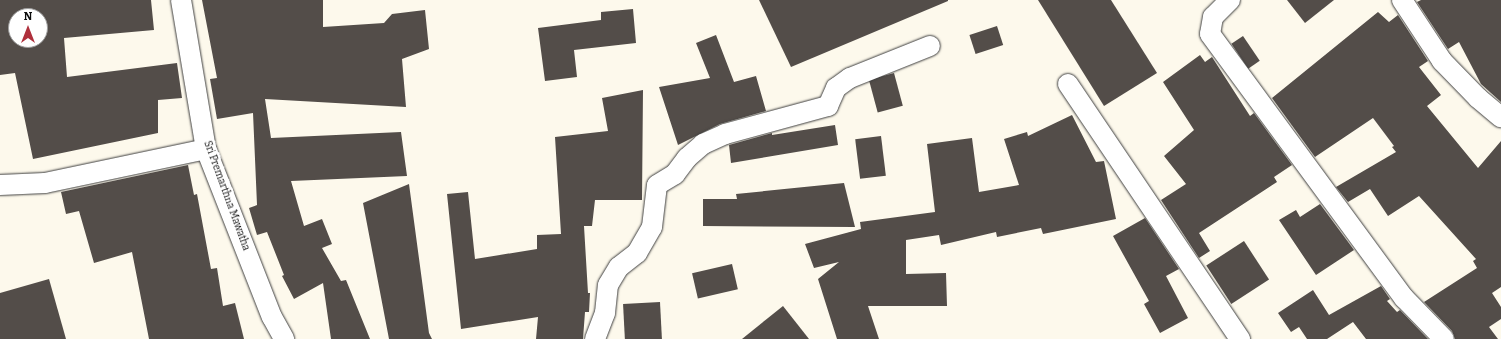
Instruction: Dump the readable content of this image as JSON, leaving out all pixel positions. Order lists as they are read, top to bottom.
{
  "streets": {
    "street": ["Sri Premarthna Mawatha"]
  },
  "north": "top"
}
